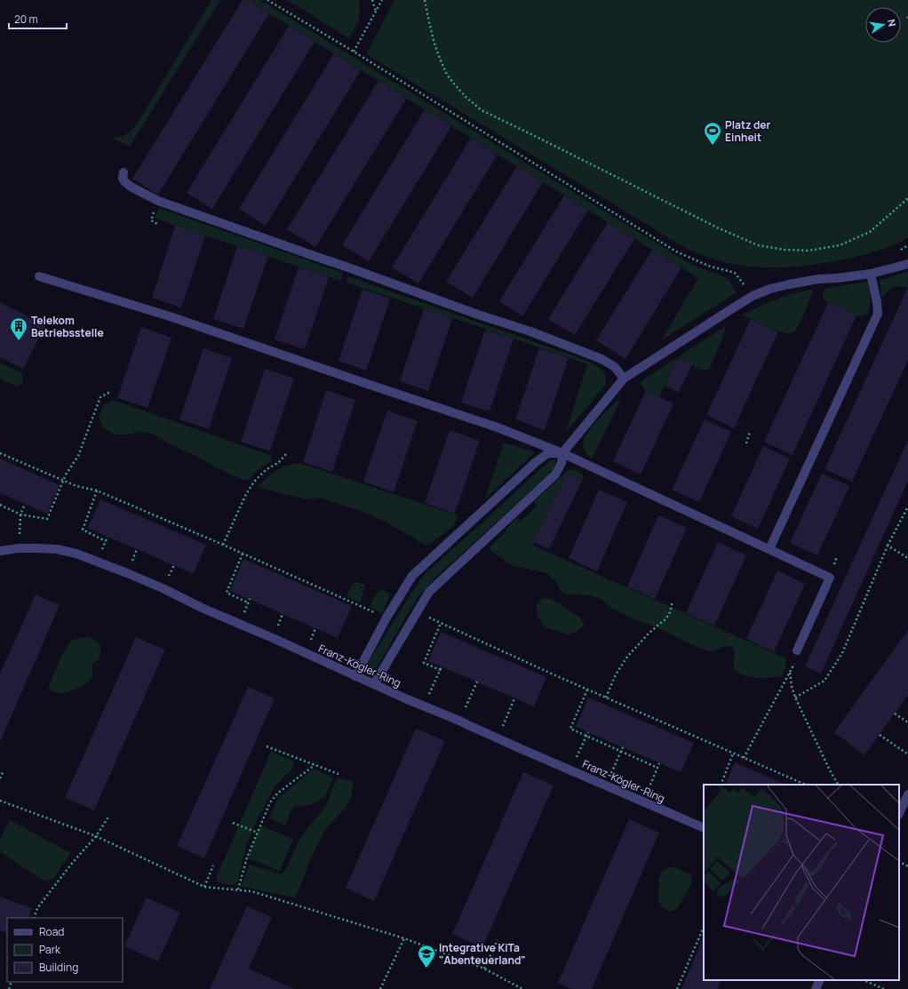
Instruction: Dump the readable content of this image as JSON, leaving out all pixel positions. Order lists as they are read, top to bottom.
{
  "streets": {
    "street": ["Franz-Kögler-Ring"]
  },
  "places": {
    "sports": ["Platz der Einheit"],
    "building": ["Telekom Betriebsstelle"],
    "school or university": ["Integrative KiTa \"Abenteuerland\""]
  },
  "legend": ["Road", "Park", "Building"],
  "scale_bar": "20 m",
  "north": "right"
}
